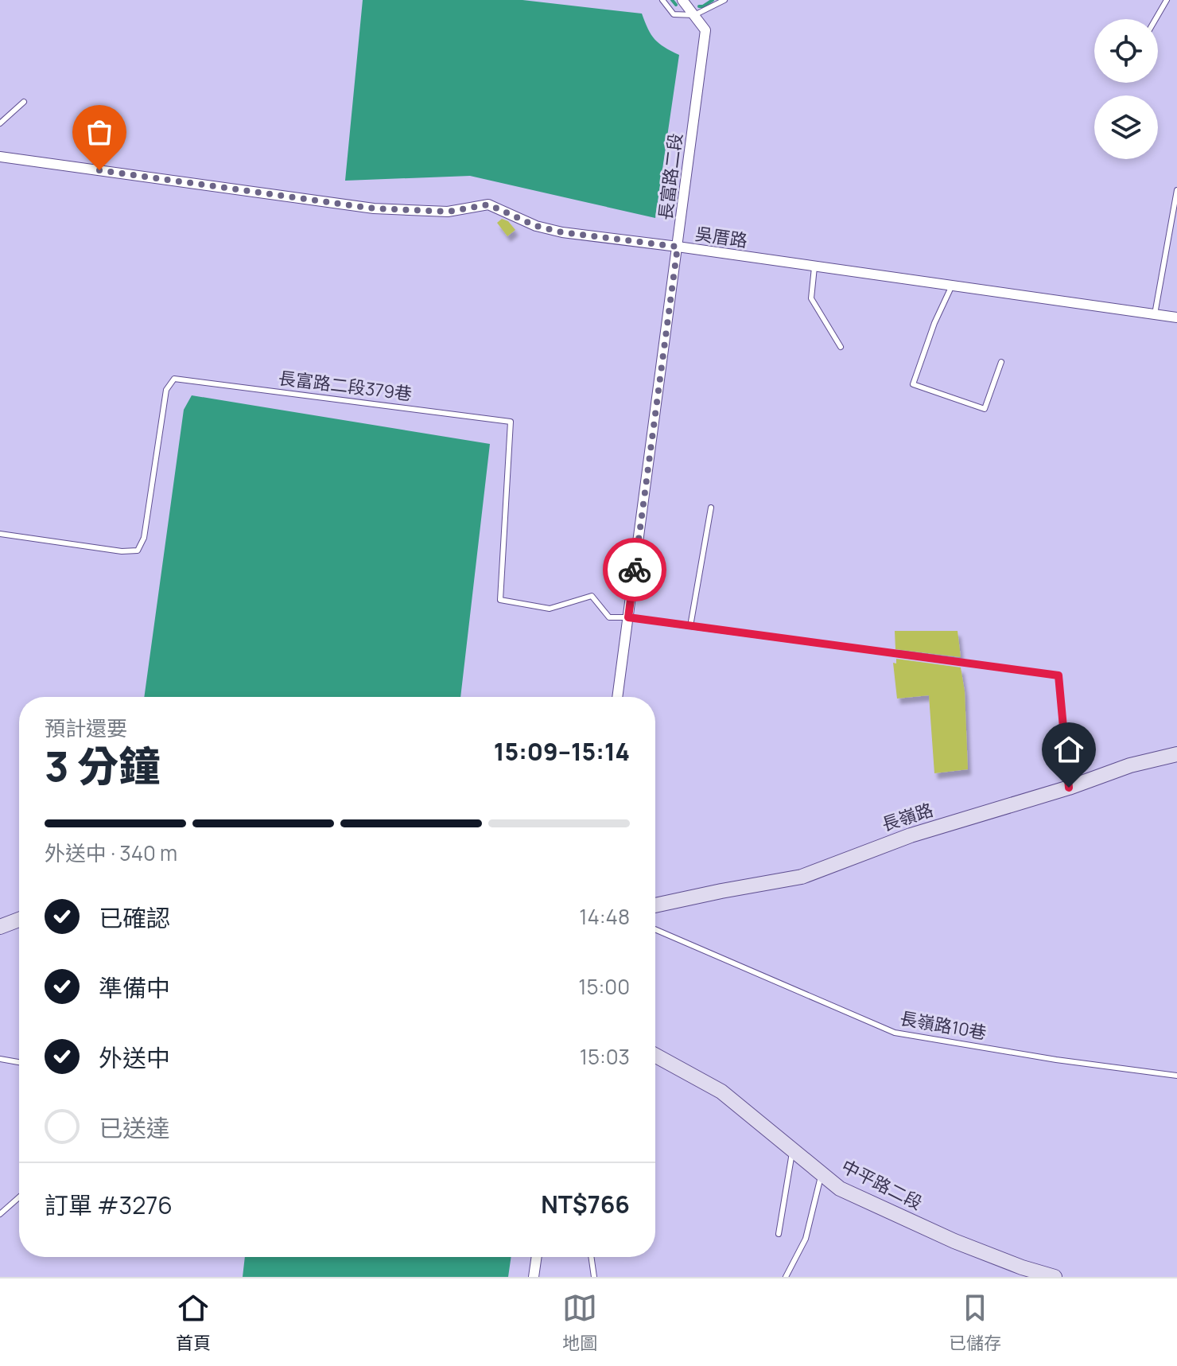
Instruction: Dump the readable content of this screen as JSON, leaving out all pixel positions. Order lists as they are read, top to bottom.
{
  "streets": {
    "street": [
      "長富路二段",
      "吳厝路",
      "長嶺路",
      "中平路二段"
    ],
    "lane": ["長富路二段379巷", "長嶺路10巷"]
  },
  "crossings": [
    ["長富路二段", "吳厝路"],
    ["長富路二段", "長富路二段379巷"]
  ],
  "page": {
    "heading": ["3 分鐘", "預計還要", "15:09–15:14"],
    "panel": ["訂單 #3276", "NT$766"],
    "bar": "外送中 · 340 m",
    "list": [
      ["已確認", "14:48"],
      ["準備中", "15:00"],
      ["外送中", "15:03"],
      "已送達"
    ],
    "tabs": ["首頁", "地圖", "已儲存"]
  }
}
